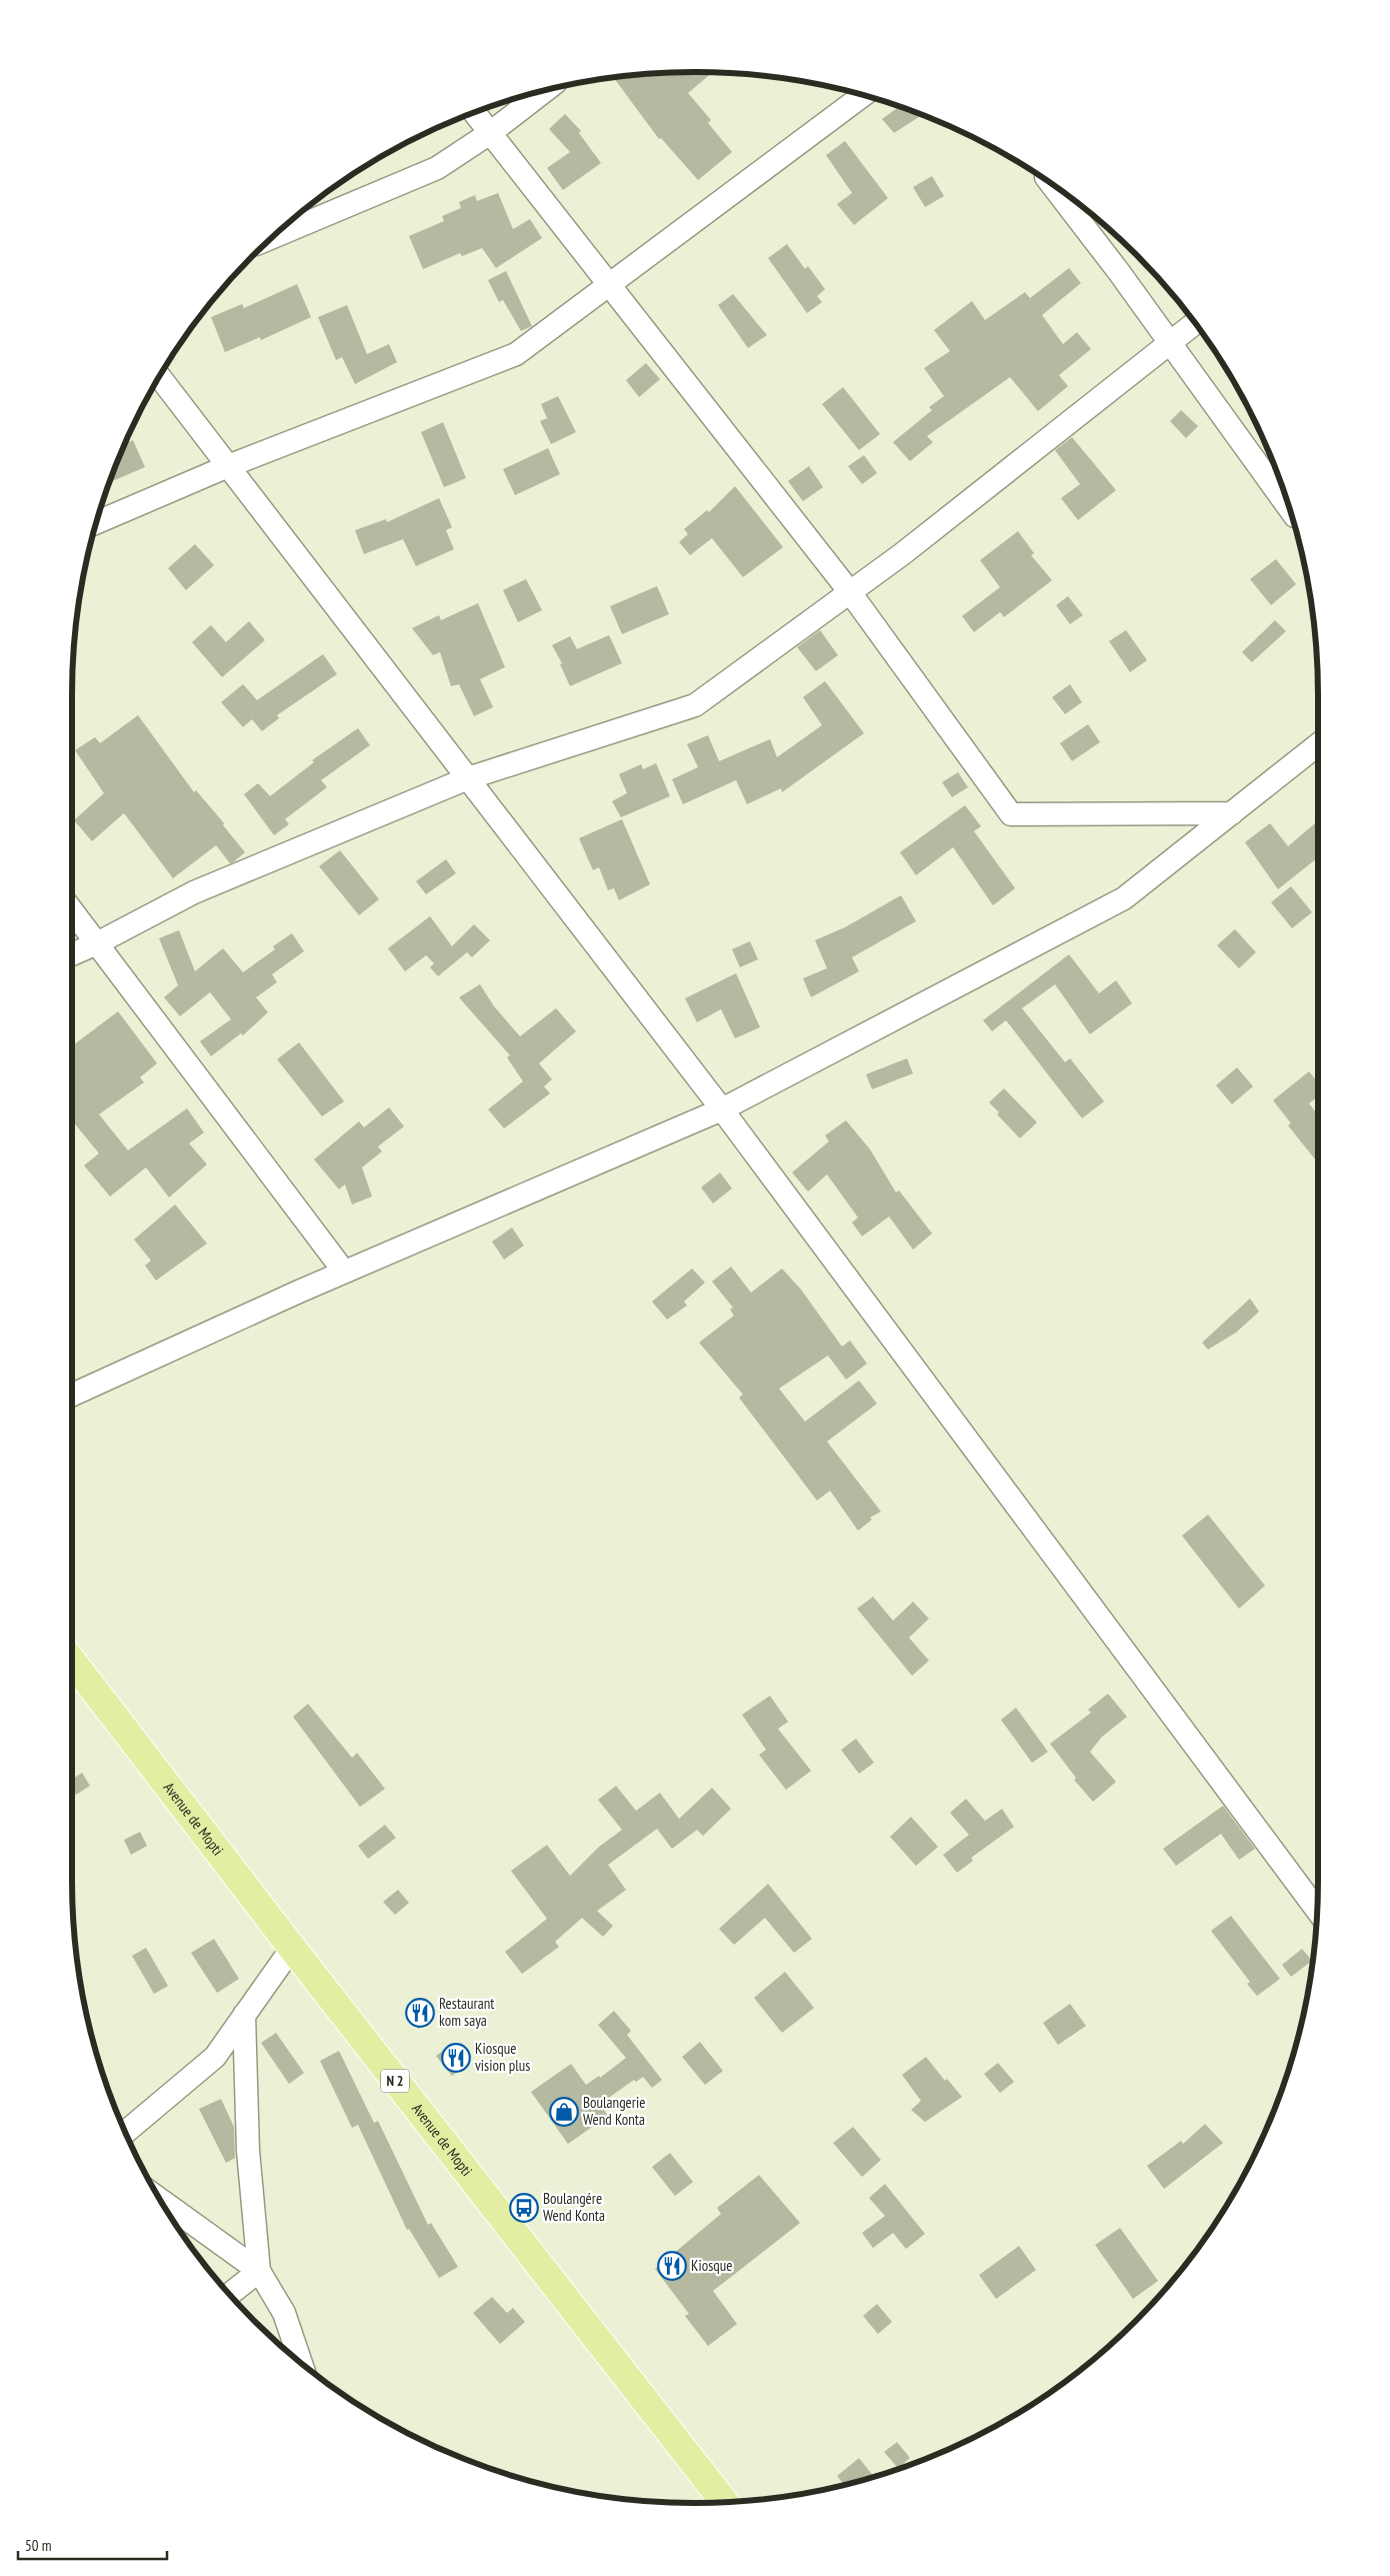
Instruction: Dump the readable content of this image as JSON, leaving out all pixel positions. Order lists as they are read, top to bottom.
{
  "streets": {
    "main road": ["Avenue de Mopti", "N 2"]
  },
  "places": {
    "restaurant": ["Restaurant kom saya", "Kiosque vision plus", "Kiosque"],
    "shop": ["Boulangerie Wend Konta"],
    "bus stop": ["Boulangére Wend Konta"]
  },
  "scale_bar": "50 m"
}
